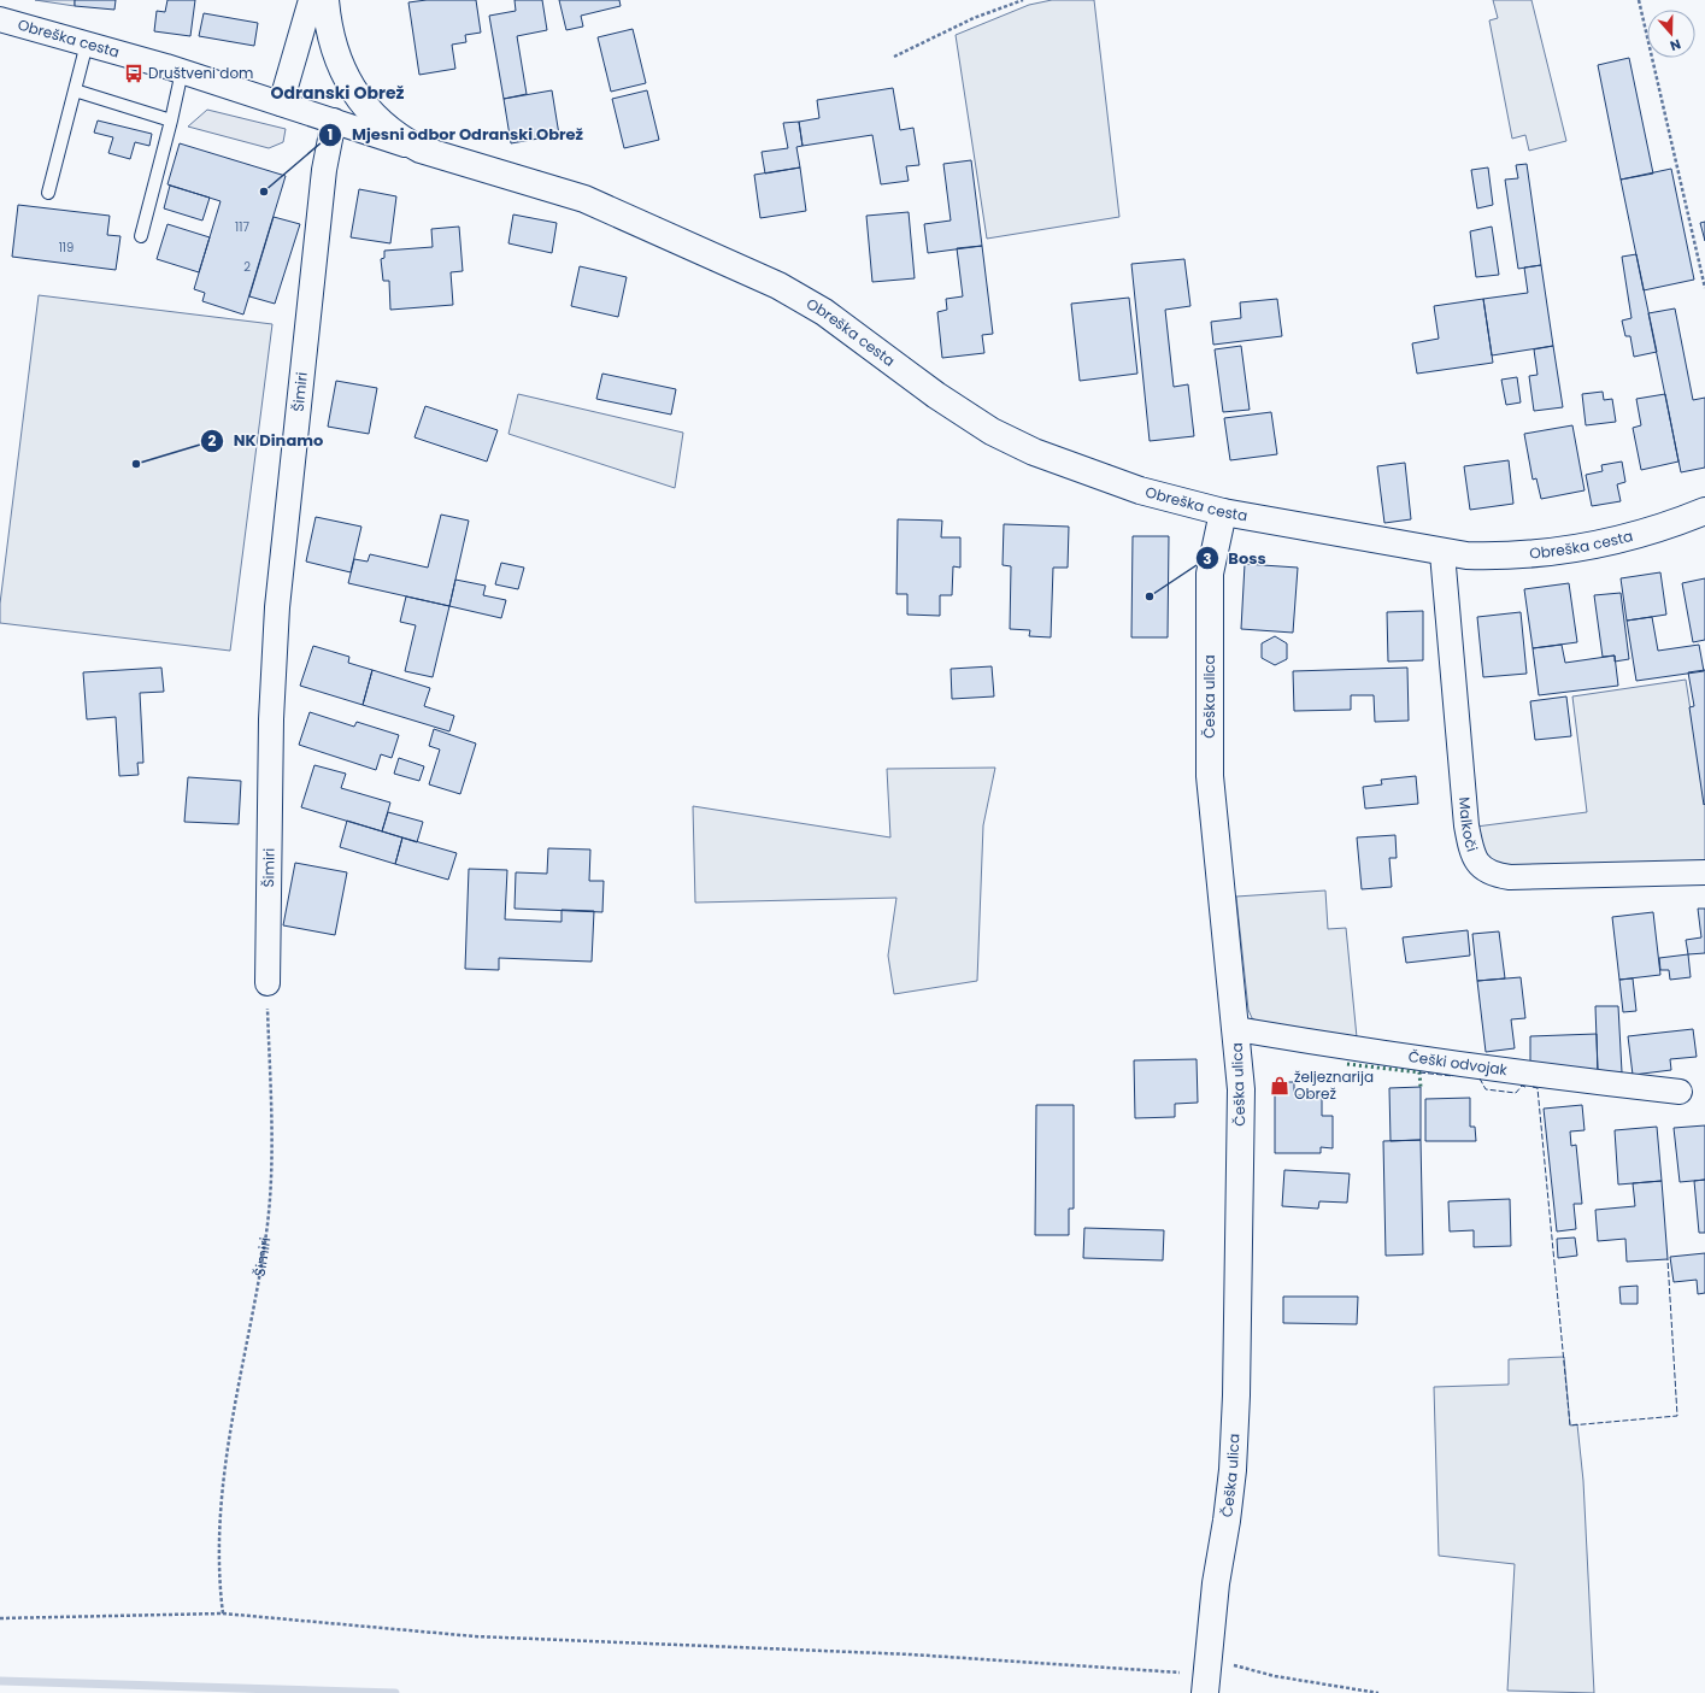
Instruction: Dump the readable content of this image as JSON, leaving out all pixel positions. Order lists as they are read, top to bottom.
{
  "streets": {
    "main road": ["Obreška cesta", "Češka ulica"],
    "street": ["Šimiri", "Malkoči", "Češki odvojak"]
  },
  "crossings": [
    ["Obreška cesta", "Šimiri"],
    ["Obreška cesta", "Češka ulica"],
    ["Obreška cesta", "Malkoči"],
    ["Češka ulica", "Češki odvojak"]
  ],
  "districts": ["Odranski Obrež"],
  "places": {
    "bus stop": ["Društveni dom"],
    "other": ["Mjesni odbor Odranski Obrež", "NK Dinamo", "Boss"],
    "shop": ["željeznarija Obrež"]
  },
  "house_numbers": ["117", "119", "2"],
  "north": "bottom"
}
